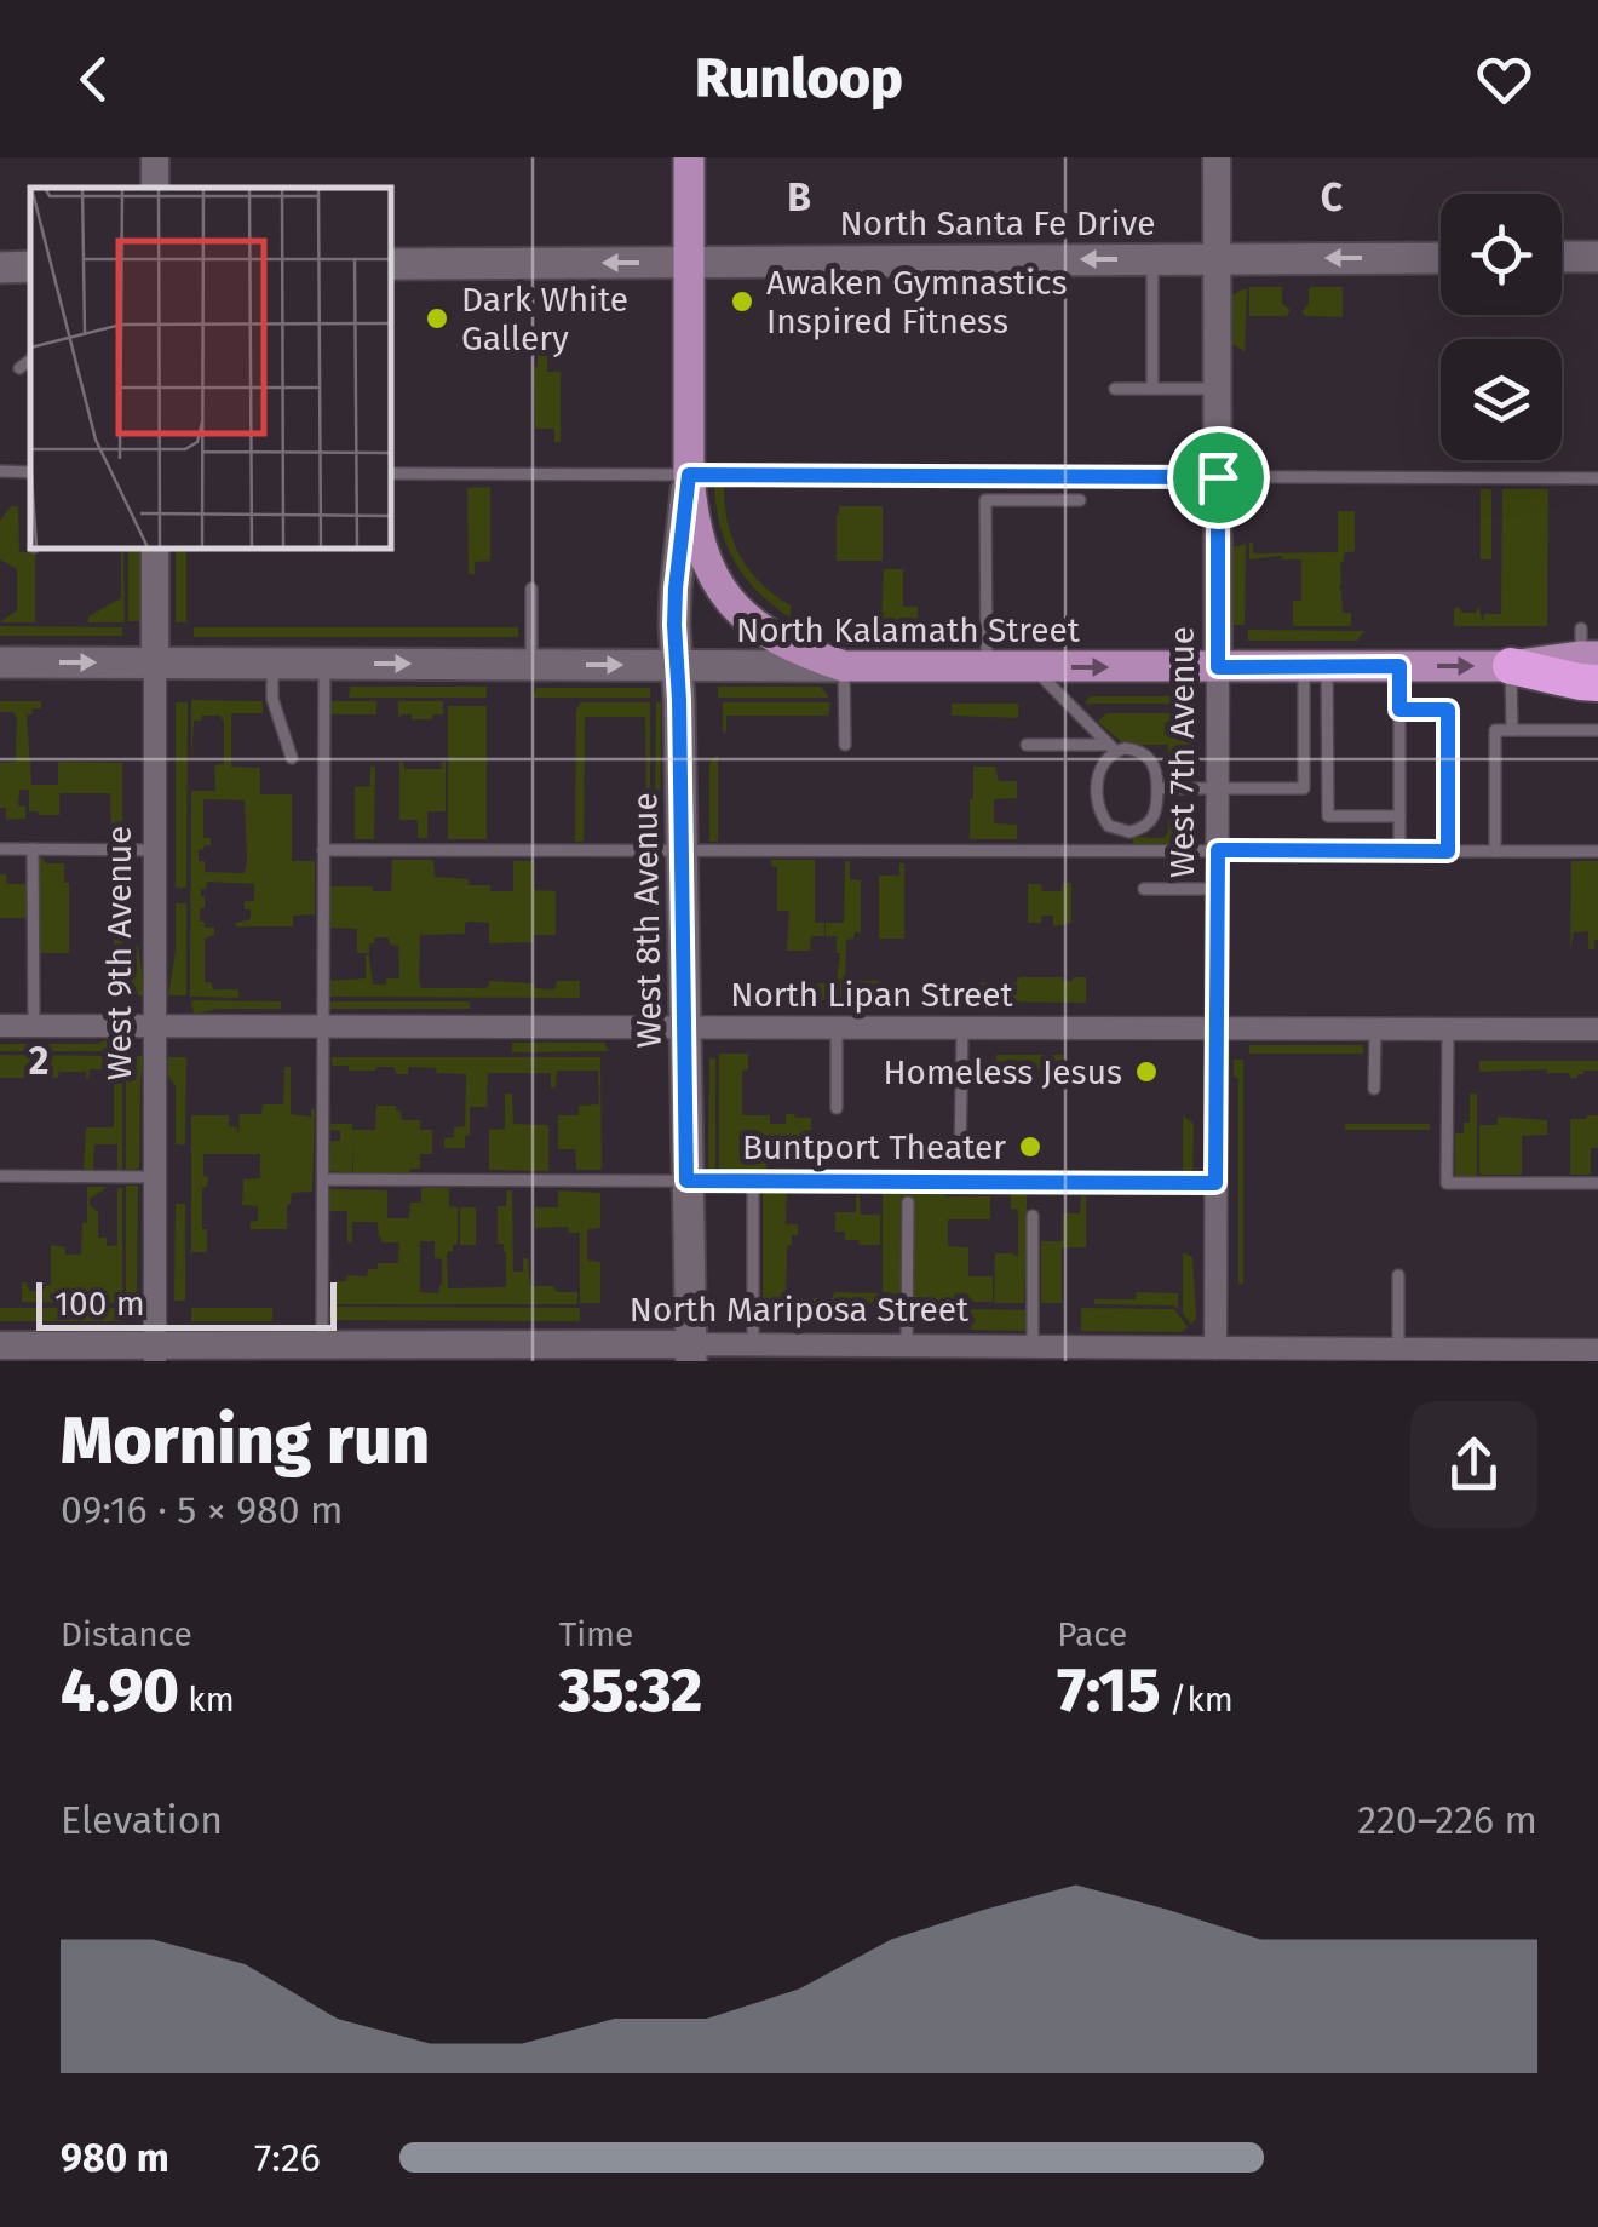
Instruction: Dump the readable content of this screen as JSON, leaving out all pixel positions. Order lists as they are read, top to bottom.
{
  "streets": {
    "main road": ["North Santa Fe Drive", "North Kalamath Street", "West 8th Avenue"],
    "street": [
      "West 7th Avenue",
      "West 9th Avenue",
      "North Lipan Street",
      "North Mariposa Street"
    ]
  },
  "crossings": [
    ["North Santa Fe Drive", "West 7th Avenue"],
    ["North Santa Fe Drive", "West 8th Avenue"],
    ["North Kalamath Street", "West 7th Avenue"],
    ["North Kalamath Street", "West 8th Avenue"],
    ["North Kalamath Street", "West 9th Avenue"],
    ["West 7th Avenue", "North Lipan Street"],
    ["West 7th Avenue", "North Mariposa Street"],
    ["West 8th Avenue", "North Lipan Street"],
    ["West 8th Avenue", "North Mariposa Street"],
    ["West 9th Avenue", "North Lipan Street"],
    ["West 9th Avenue", "North Mariposa Street"]
  ],
  "one_way": ["North Santa Fe Drive", "North Kalamath Street"],
  "places": [
    "Awaken Gymnastics Inspired Fitness",
    "Dark White Gallery",
    "Homeless Jesus",
    "Buntport Theater"
  ],
  "scale_bar": "100 m",
  "page": {
    "header": "Runloop",
    "scale": "100 m",
    "heading": ["Morning run", "09:16 · 5 × 980 m"],
    "stats": [
      ["Distance", "4.90 km"],
      ["Time", "35:32"],
      ["Pace", "7:15 /km"]
    ],
    "chart": ["Elevation", "220–226 m"],
    "list": [
      {
        "name": "980 m",
        "note": "7:26"
      }
    ]
  },
  "grid": {
    "columns": ["B", "C"],
    "rows": ["2"]
  }
}
